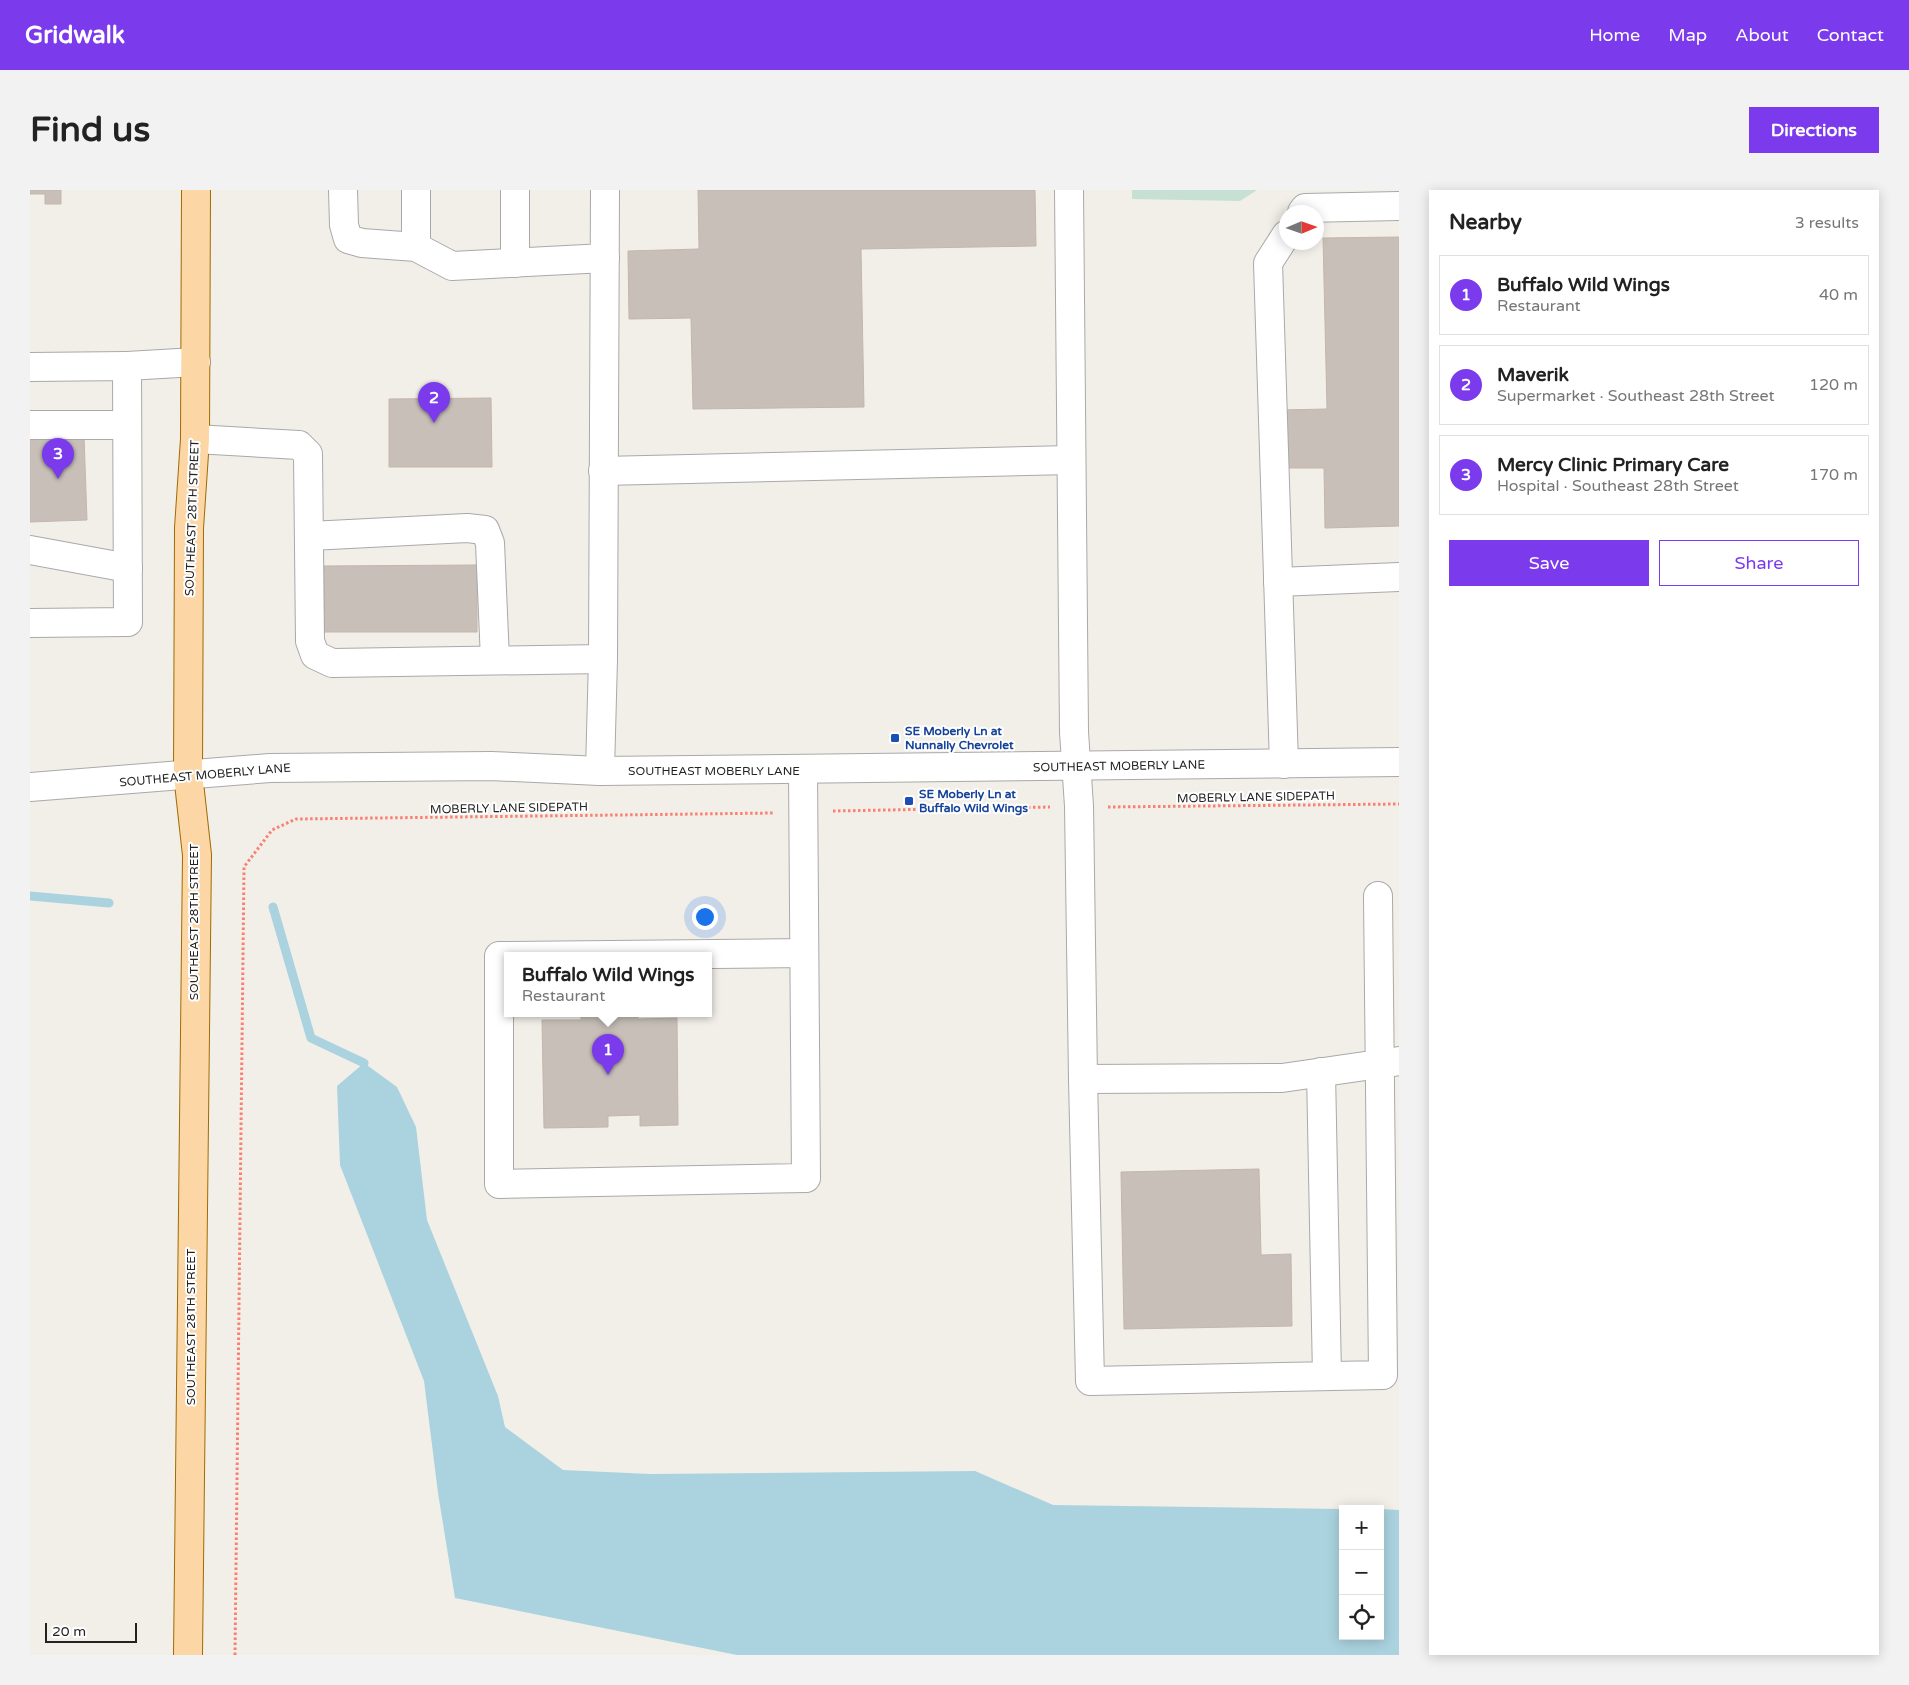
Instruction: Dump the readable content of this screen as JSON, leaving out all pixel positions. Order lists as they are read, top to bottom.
{
  "streets": {
    "main road": ["SOUTHEAST 28TH STREET"],
    "street": ["SOUTHEAST MOBERLY LANE"],
    "path": ["MOBERLY LANE SIDEPATH"]
  },
  "crossings": [
    ["SOUTHEAST 28TH STREET", "SOUTHEAST MOBERLY LANE"]
  ],
  "places": {
    "transit": ["SE Moberly Ln at Nunnally Chevrolet", "SE Moberly Ln at Buffalo Wild Wings"]
  },
  "scale_bar": "20 m",
  "north": "right",
  "page": {
    "header": "Gridwalk",
    "nav": [
      "Home",
      "Map",
      "About",
      "Contact"
    ],
    "buttons": [
      "Directions",
      ["Save", "Share"]
    ],
    "title": "Find us",
    "heading": ["Nearby", "3 results"],
    "list": [
      {
        "mark": "1",
        "name": "Buffalo Wild Wings",
        "note": "Restaurant",
        "value": "40 m"
      },
      {
        "mark": "2",
        "name": "Maverik",
        "note": "Supermarket · Southeast 28th Street",
        "value": "120 m"
      },
      {
        "mark": "3",
        "name": "Mercy Clinic Primary Care",
        "note": "Hospital · Southeast 28th Street",
        "value": "170 m"
      }
    ],
    "pins": ["2", "3", "1"],
    "popup": ["Buffalo Wild Wings", "Restaurant"],
    "map_buttons": ["+", "−"],
    "scale": "20 m"
  }
}
